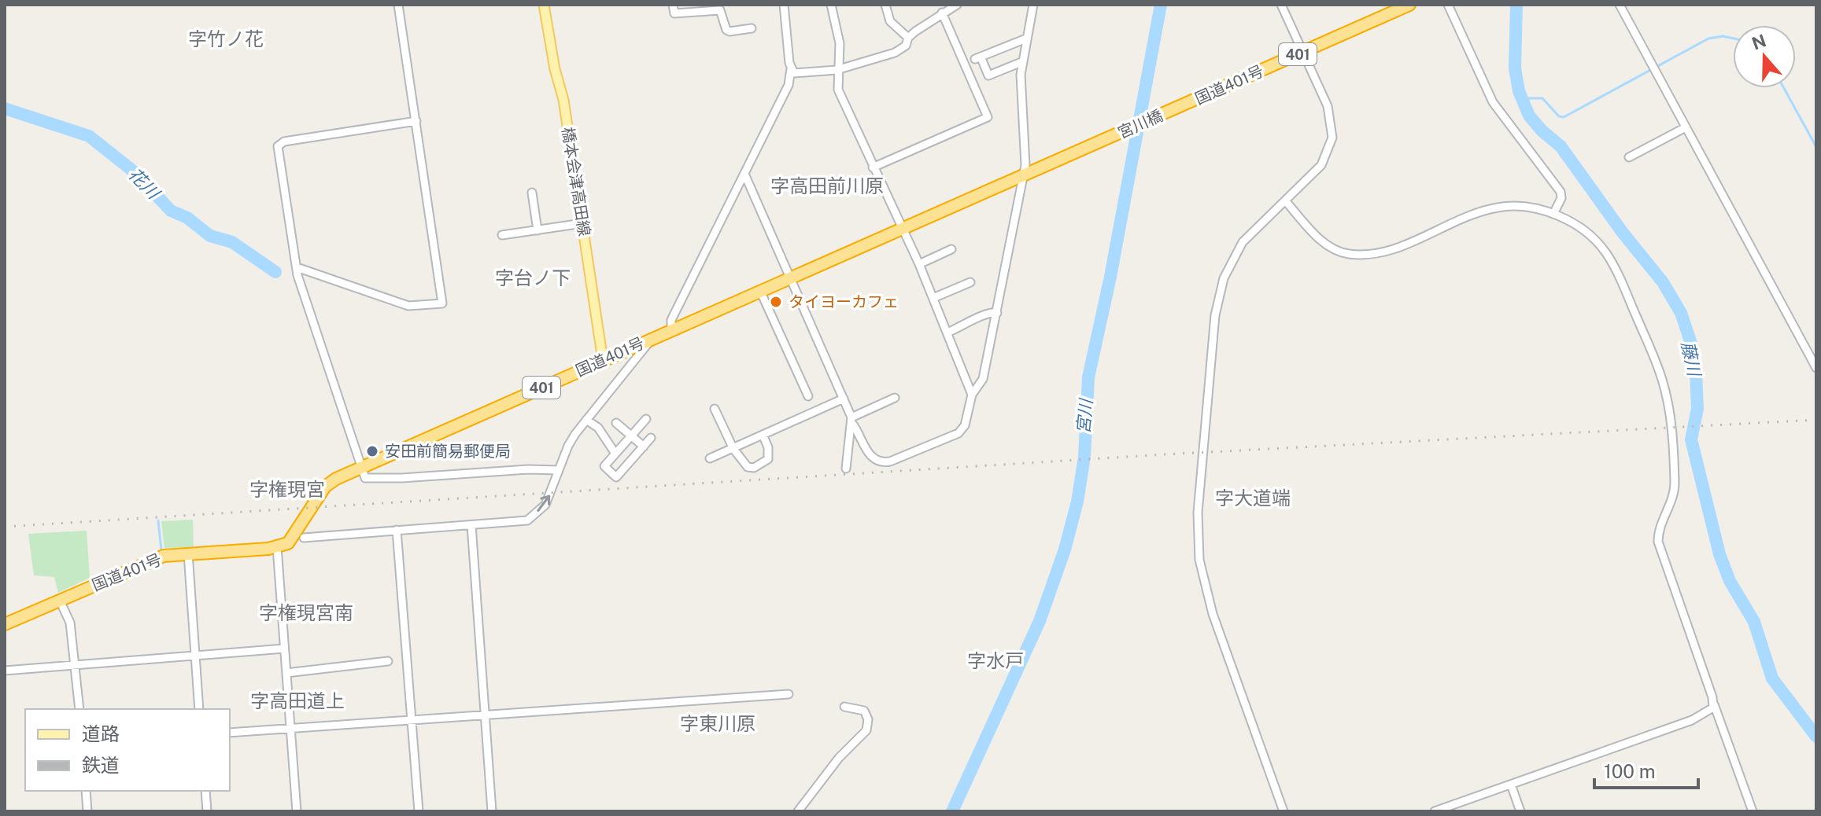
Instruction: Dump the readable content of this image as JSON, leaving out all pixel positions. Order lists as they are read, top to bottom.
{
  "streets": {
    "highway": ["401", "国道401号", "宮川橋"],
    "main road": ["橋本会津高田線"]
  },
  "crossings": [
    ["国道401号", "宮川橋"],
    ["国道401号", "橋本会津高田線"]
  ],
  "districts": [
    "字竹ノ花",
    "字高田前川原",
    "字台ノ下",
    "字権現宮",
    "字大道端",
    "字権現宮南",
    "字水戸",
    "字高田道上",
    "字東川原"
  ],
  "water": ["花川", "藤川", "宮川"],
  "places": ["タイヨーカフェ", "安田前簡易郵便局"],
  "legend": ["道路", "鉄道"],
  "scale_bar": "100 m",
  "north": "top"
}
